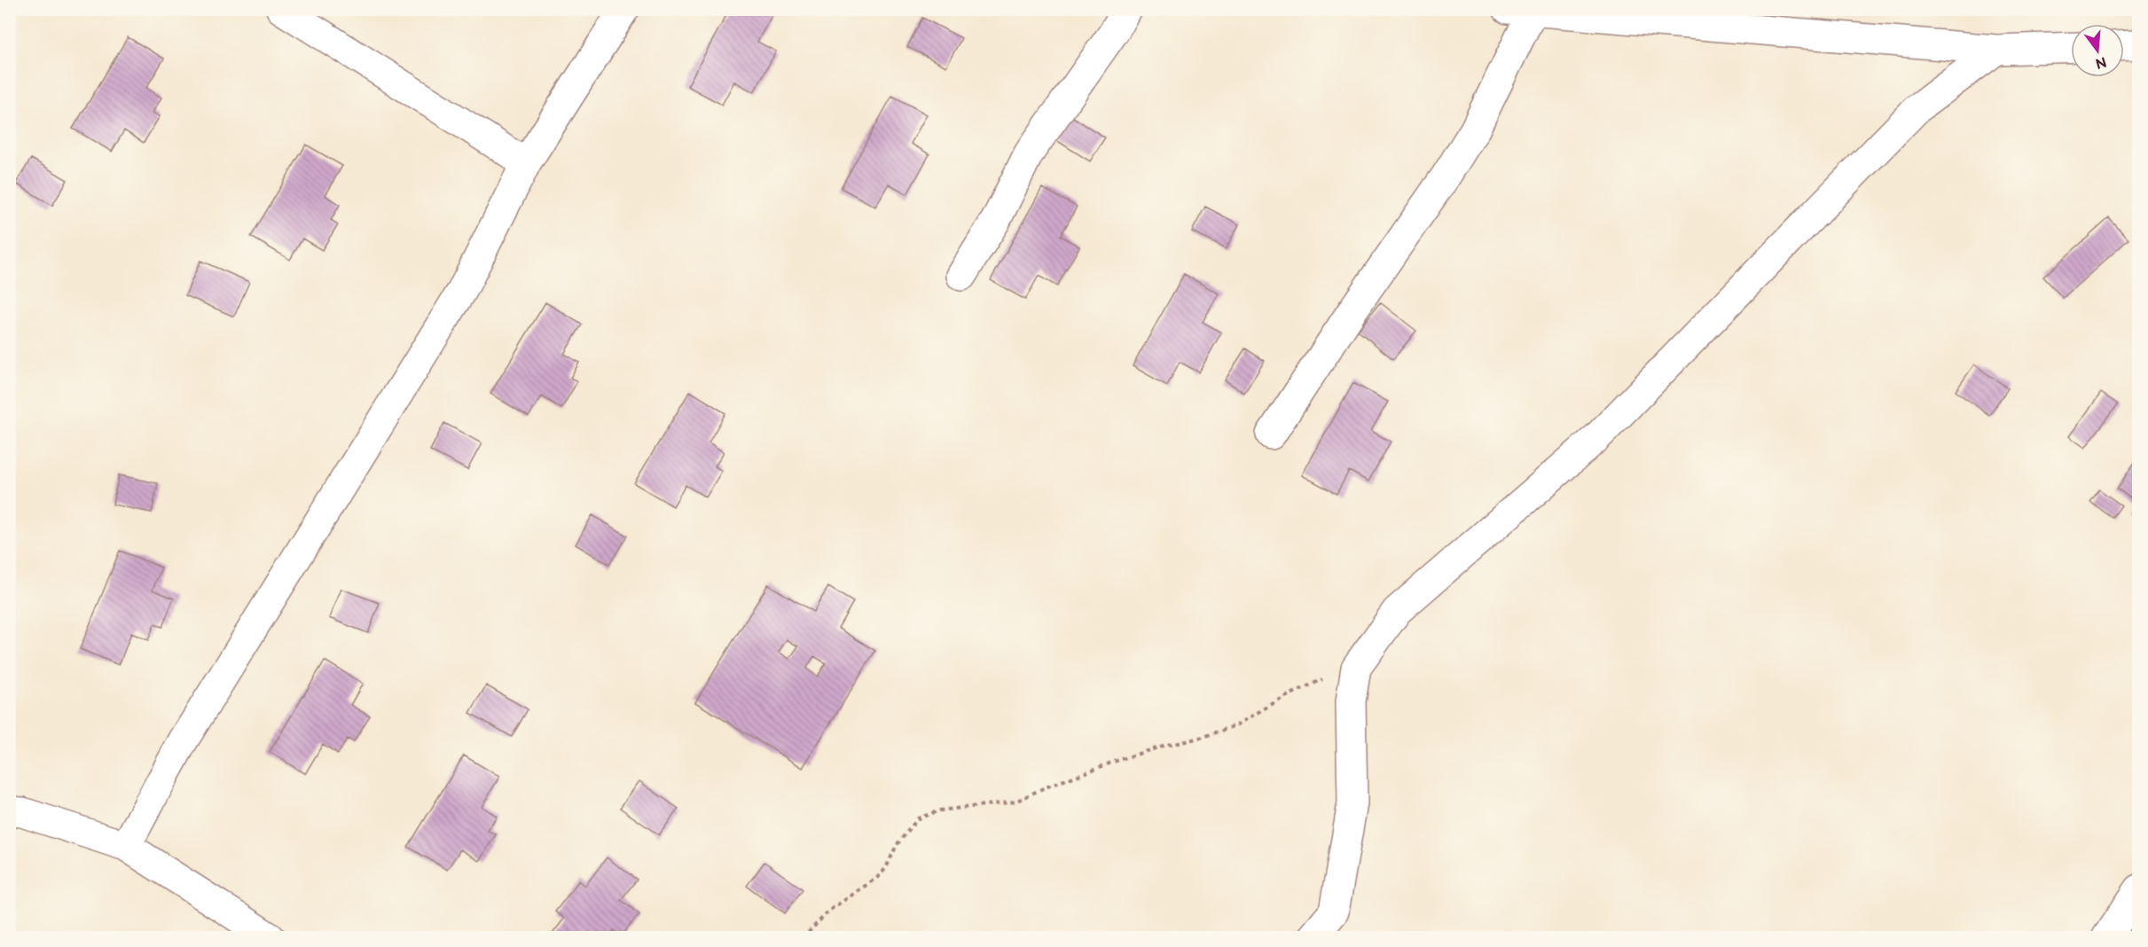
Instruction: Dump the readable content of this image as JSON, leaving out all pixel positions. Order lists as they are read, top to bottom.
{
  "north": "bottom"
}
